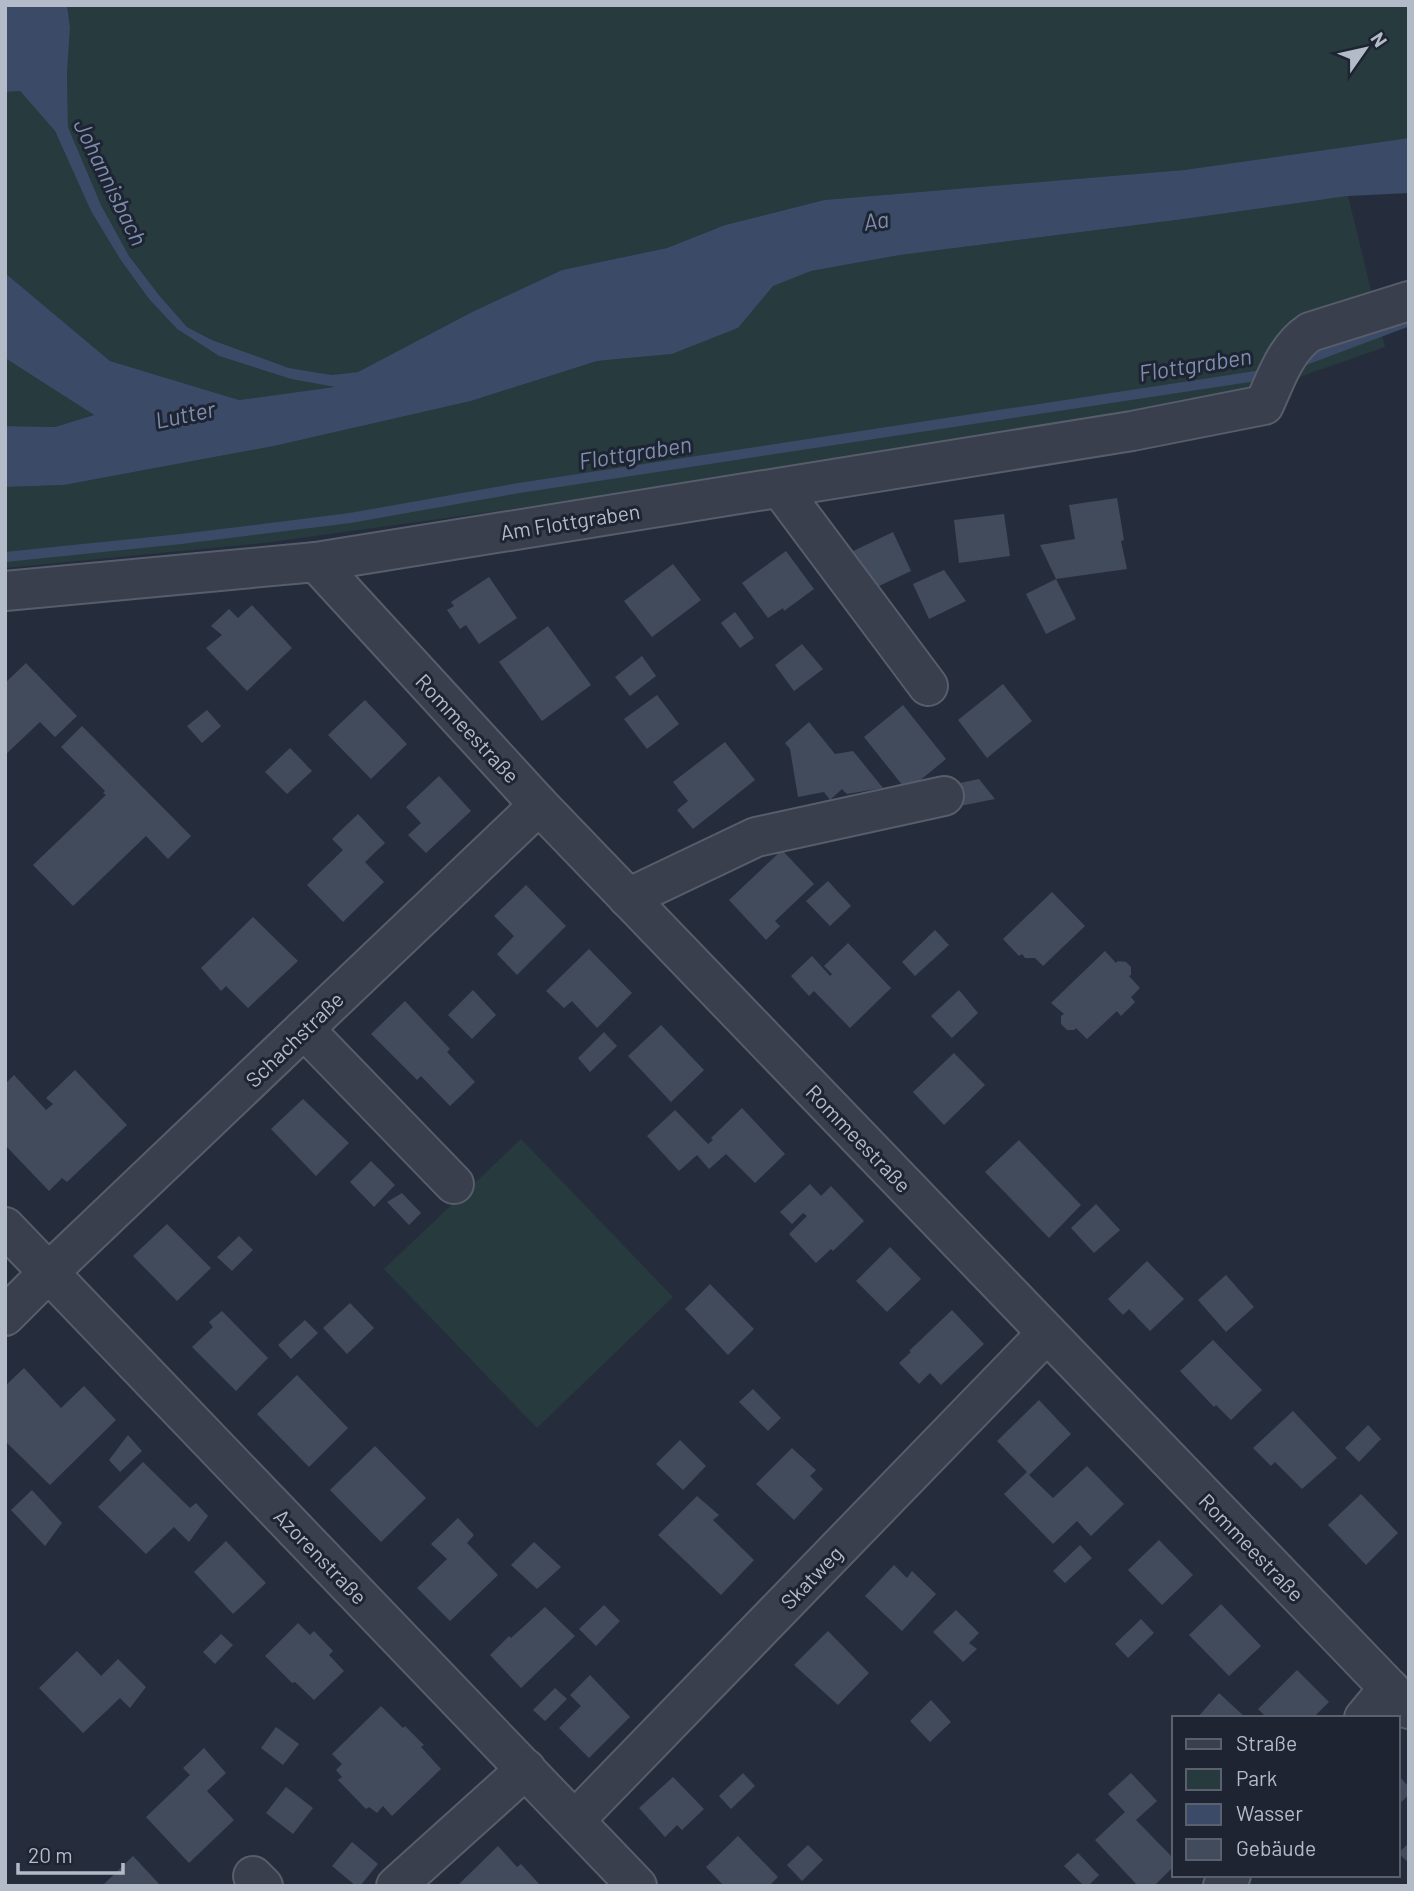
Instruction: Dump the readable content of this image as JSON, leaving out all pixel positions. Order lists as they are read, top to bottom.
{
  "streets": {
    "street": [
      "Am Flottgraben",
      "Rommeestraße",
      "Schachstraße",
      "Azorenstraße",
      "Skatweg"
    ]
  },
  "crossings": [
    ["Am Flottgraben", "Rommeestraße"],
    ["Rommeestraße", "Schachstraße"],
    ["Rommeestraße", "Skatweg"],
    ["Schachstraße", "Azorenstraße"],
    ["Azorenstraße", "Skatweg"]
  ],
  "water": [
    "Johannisbach",
    "Aa",
    "Flottgraben",
    "Lutter"
  ],
  "legend": [
    "Straße",
    "Park",
    "Wasser",
    "Gebäude"
  ],
  "scale_bar": "20 m",
  "north": "top right"
}
